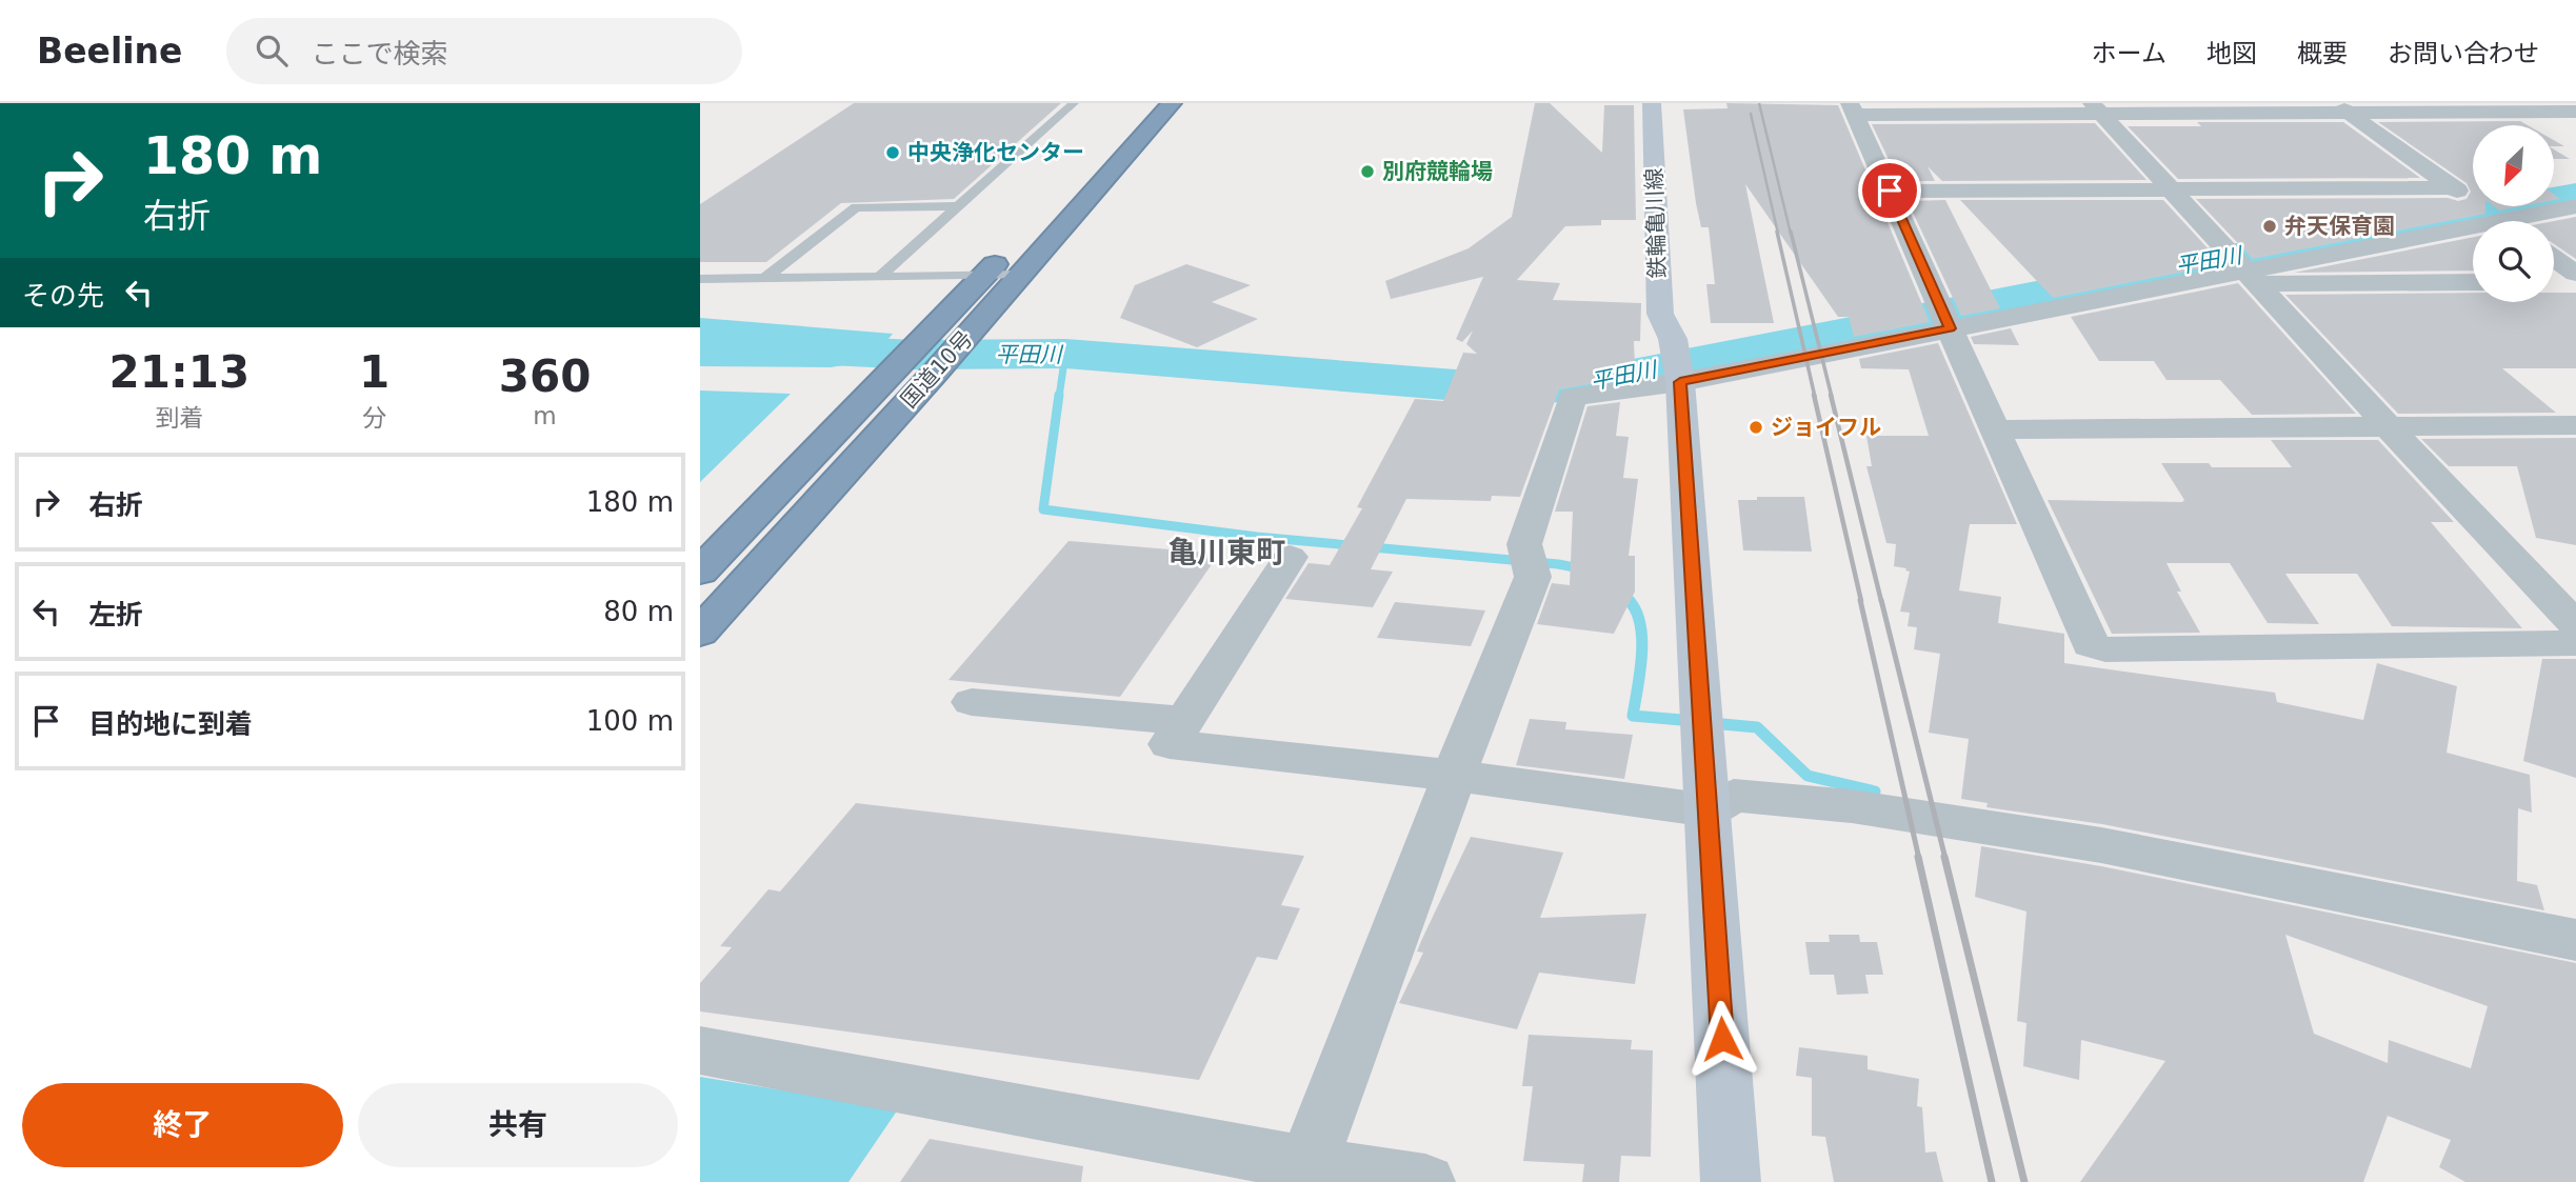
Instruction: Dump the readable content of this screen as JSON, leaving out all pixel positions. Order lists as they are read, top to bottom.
{
  "streets": {
    "highway": ["国道10号"],
    "main road": ["鉄輪亀川線"]
  },
  "districts": ["亀川東町"],
  "water": ["平田川"],
  "places": [
    "中央浄化センター",
    "別府競輪場",
    "弁天保育園",
    "ジョイフル"
  ],
  "north": "bottom left",
  "page": {
    "header": "Beeline",
    "search": "ここで検索",
    "nav": [
      "ホーム",
      "地図",
      "概要",
      "お問い合わせ"
    ],
    "turn": ["180 m", "右折"],
    "then": "その先",
    "eta": [
      "21:13",
      "到着",
      "1",
      "分",
      "360",
      "m"
    ],
    "list": [
      {
        "name": "右折",
        "value": "180 m"
      },
      {
        "name": "左折",
        "value": "80 m"
      },
      {
        "name": "目的地に到着",
        "value": "100 m"
      }
    ],
    "buttons": ["終了", "共有"]
  }
}
